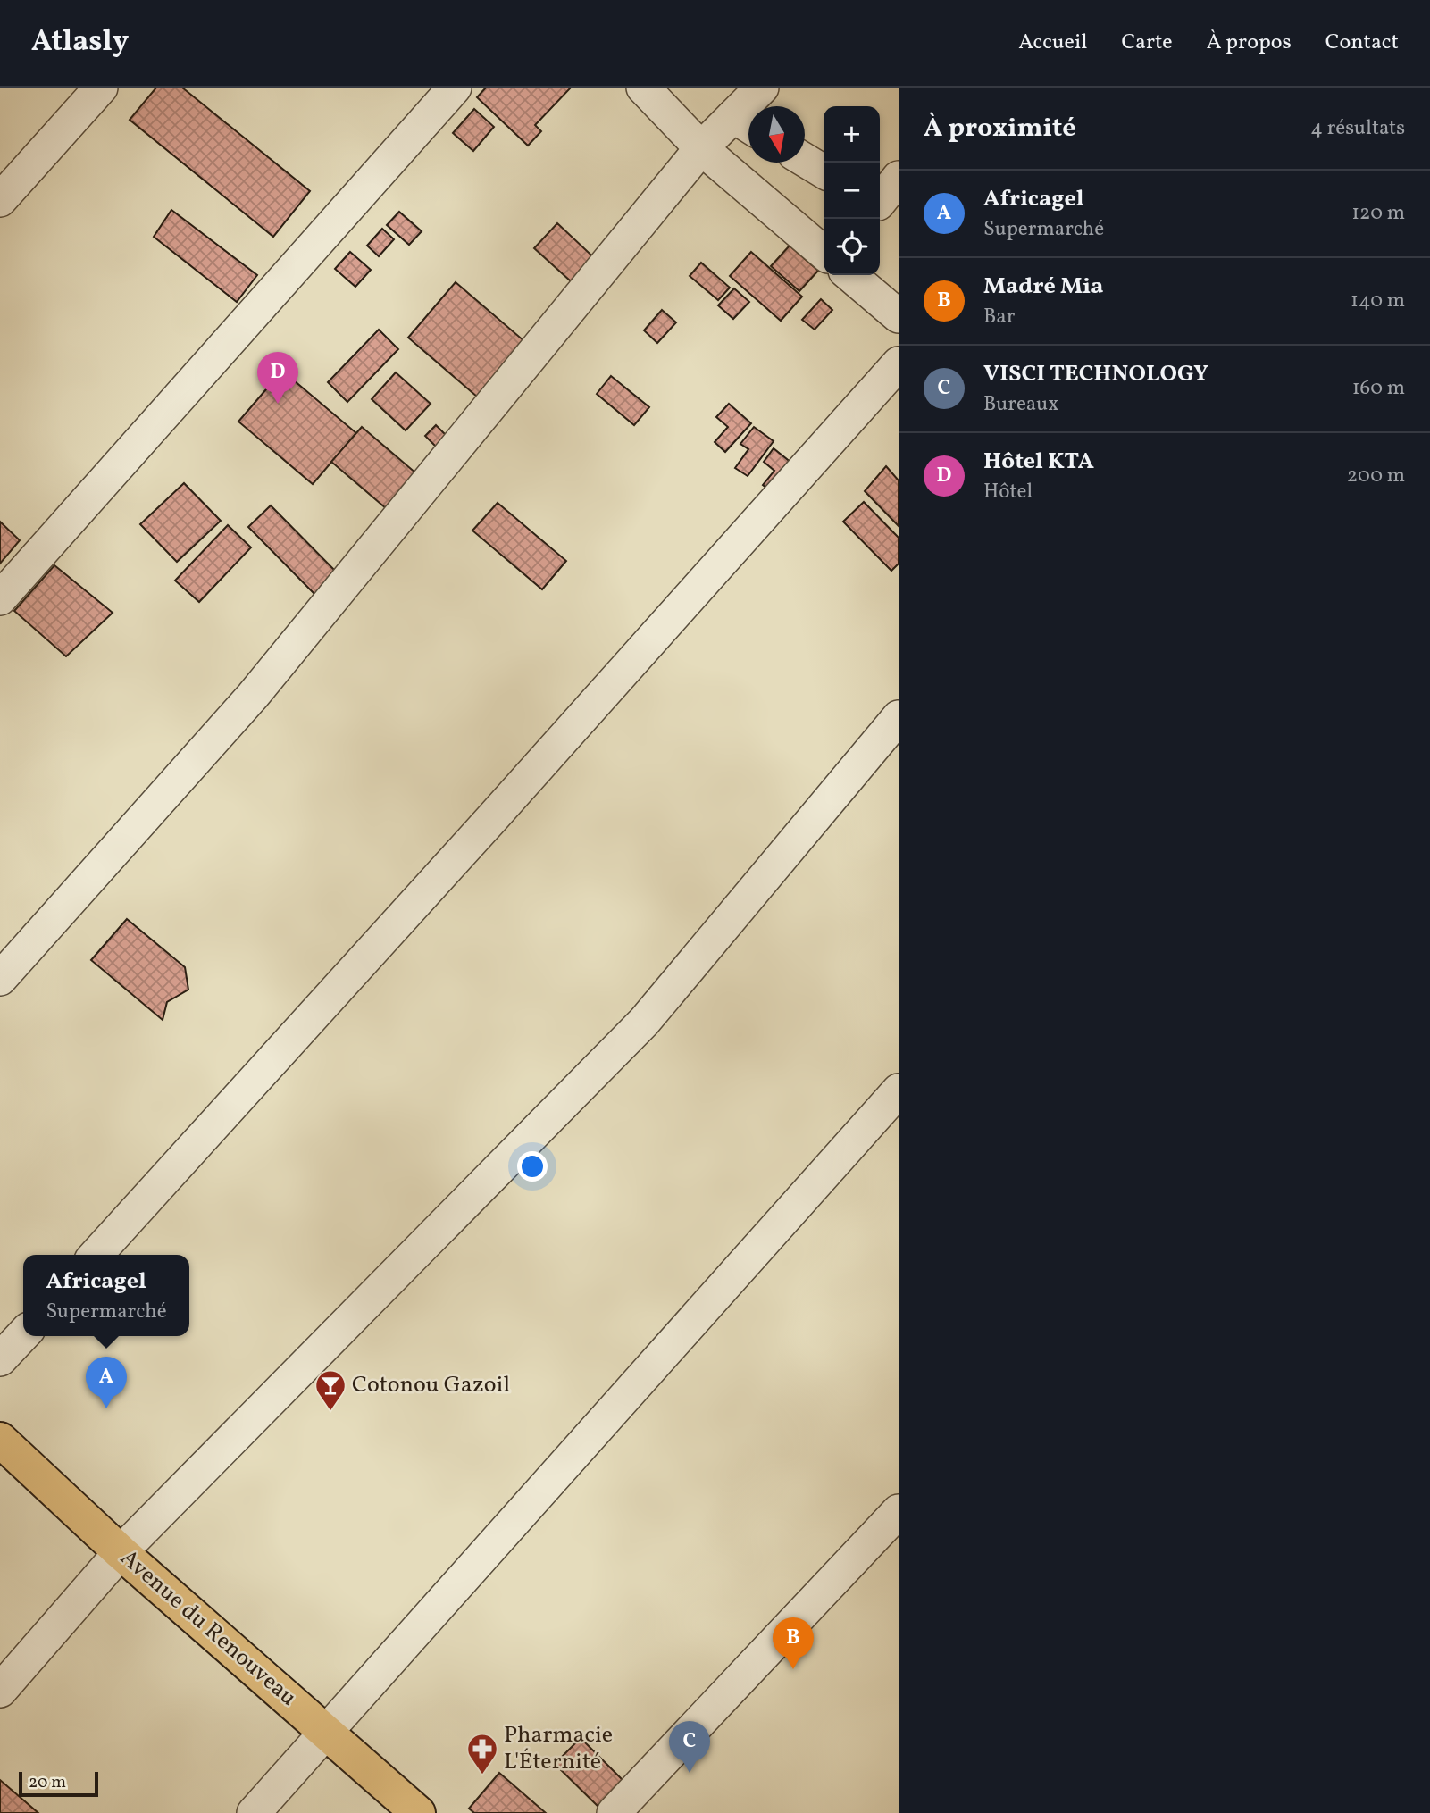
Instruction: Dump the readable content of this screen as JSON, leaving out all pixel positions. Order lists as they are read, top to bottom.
{
  "streets": {
    "main road": ["Avenue du Renouveau"]
  },
  "places": {
    "bar": ["Cotonou Gazoil"],
    "pharmacy": ["Pharmacie L'Éternité"]
  },
  "scale_bar": "20 m",
  "north": "bottom",
  "page": {
    "header": "Atlasly",
    "nav": [
      "Accueil",
      "Carte",
      "À propos",
      "Contact"
    ],
    "heading": ["À proximité", "4 résultats"],
    "map_buttons": ["+", "−"],
    "list": [
      {
        "mark": "A",
        "name": "Africagel",
        "note": "Supermarché",
        "value": "120 m"
      },
      {
        "mark": "B",
        "name": "Madré Mia",
        "note": "Bar",
        "value": "140 m"
      },
      {
        "mark": "C",
        "name": "VISCI TECHNOLOGY",
        "note": "Bureaux",
        "value": "160 m"
      },
      {
        "mark": "D",
        "name": "Hôtel KTA",
        "note": "Hôtel",
        "value": "200 m"
      }
    ],
    "pins": [
      "D",
      "A",
      "B",
      "C"
    ],
    "popup": ["Africagel", "Supermarché"],
    "scale": "20 m"
  }
}
